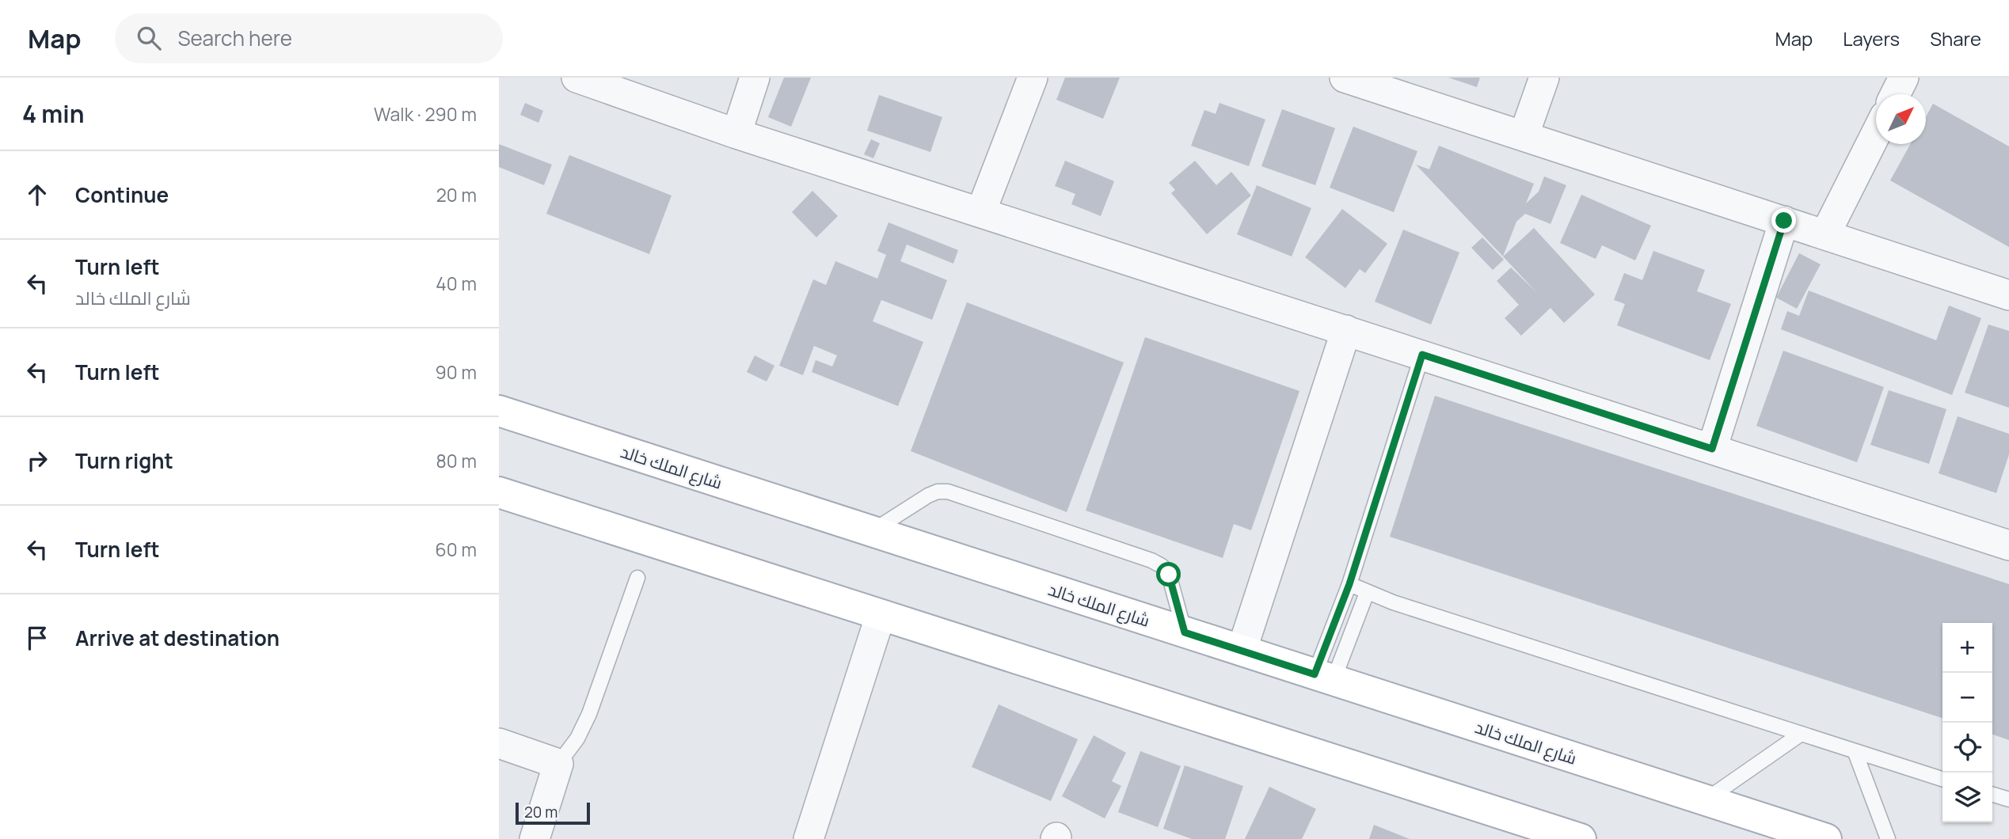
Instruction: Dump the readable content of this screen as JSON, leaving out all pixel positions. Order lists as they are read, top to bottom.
{
  "streets": {
    "main road": ["شارع الملك خالد"]
  },
  "scale_bar": "20 m",
  "north": "top right",
  "page": {
    "header": "Map",
    "search": "Search here",
    "nav": ["Map", "Layers", "Share"],
    "heading": ["4 min", "Walk · 290 m"],
    "list": [
      ["Continue", "20 m"],
      ["Turn left", "شارع الملك خالد", "40 m"],
      ["Turn left", "90 m"],
      ["Turn right", "80 m"],
      ["Turn left", "60 m"],
      "Arrive at destination"
    ],
    "map_buttons": ["+", "−"],
    "scale": "20 m"
  }
}
